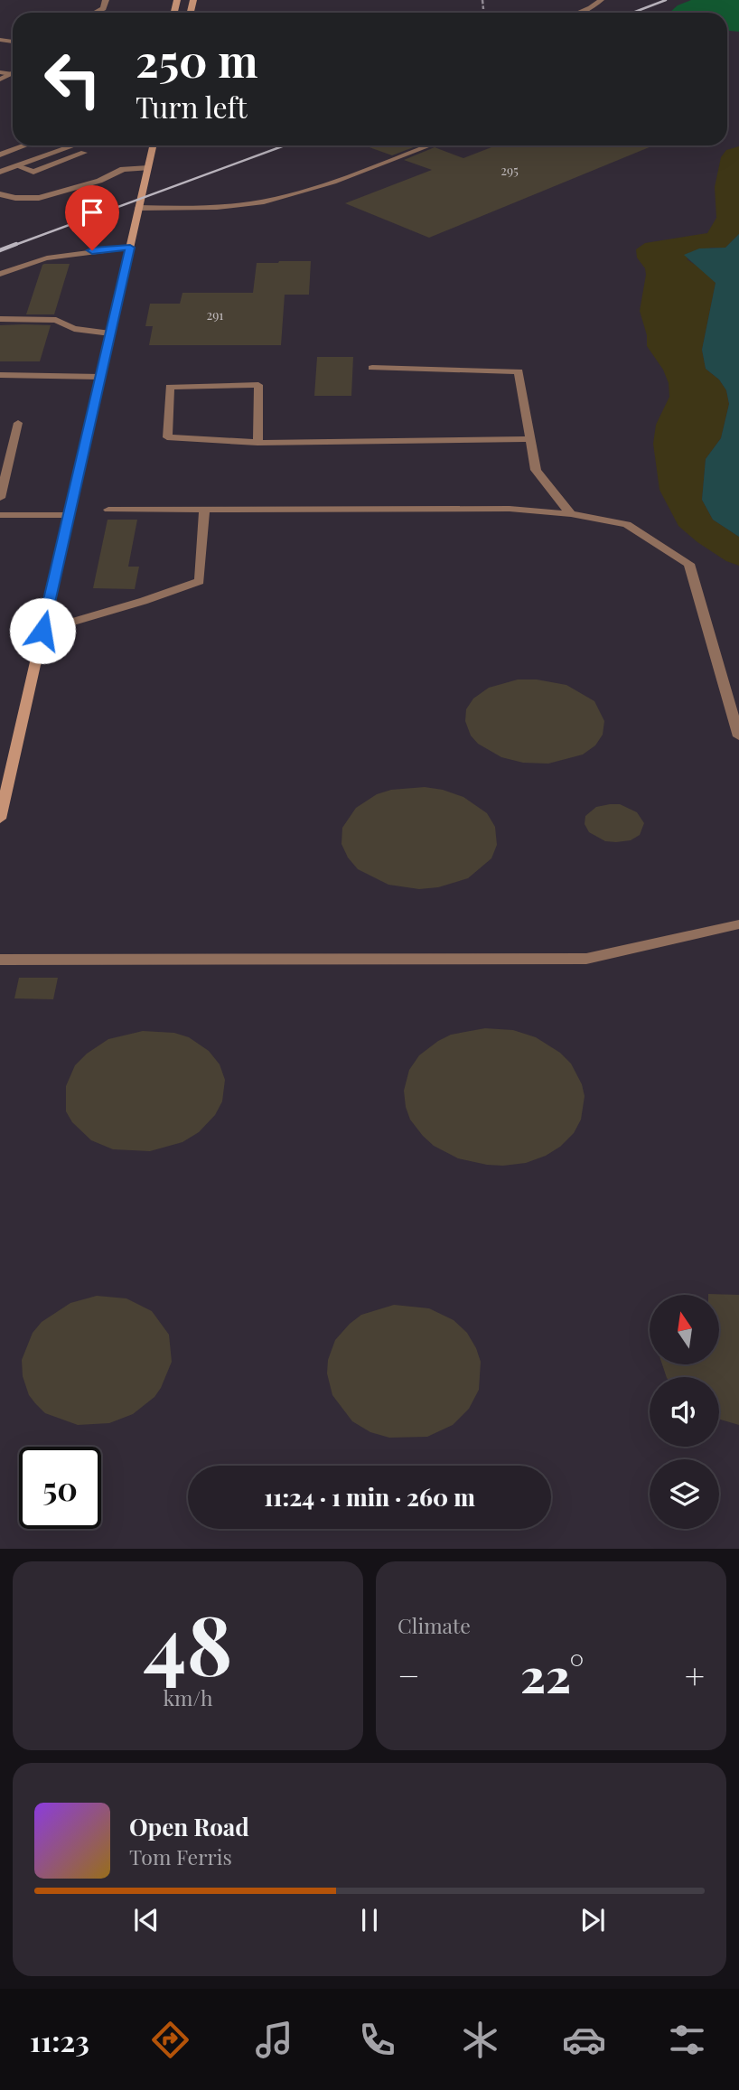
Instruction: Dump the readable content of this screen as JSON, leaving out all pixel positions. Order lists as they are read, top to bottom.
{
  "house_numbers": ["295", "291"],
  "north": "top",
  "page": {
    "turn": ["250 m", "Turn left"],
    "limit": "50",
    "trip": "11:24 · 1 min · 260 m",
    "tile": [
      ["48", "km/h"],
      "Climate"
    ],
    "heat": ["−", "22°", "+"],
    "song": ["Open Road", "Tom Ferris"],
    "tabs": "11:23"
  }
}
